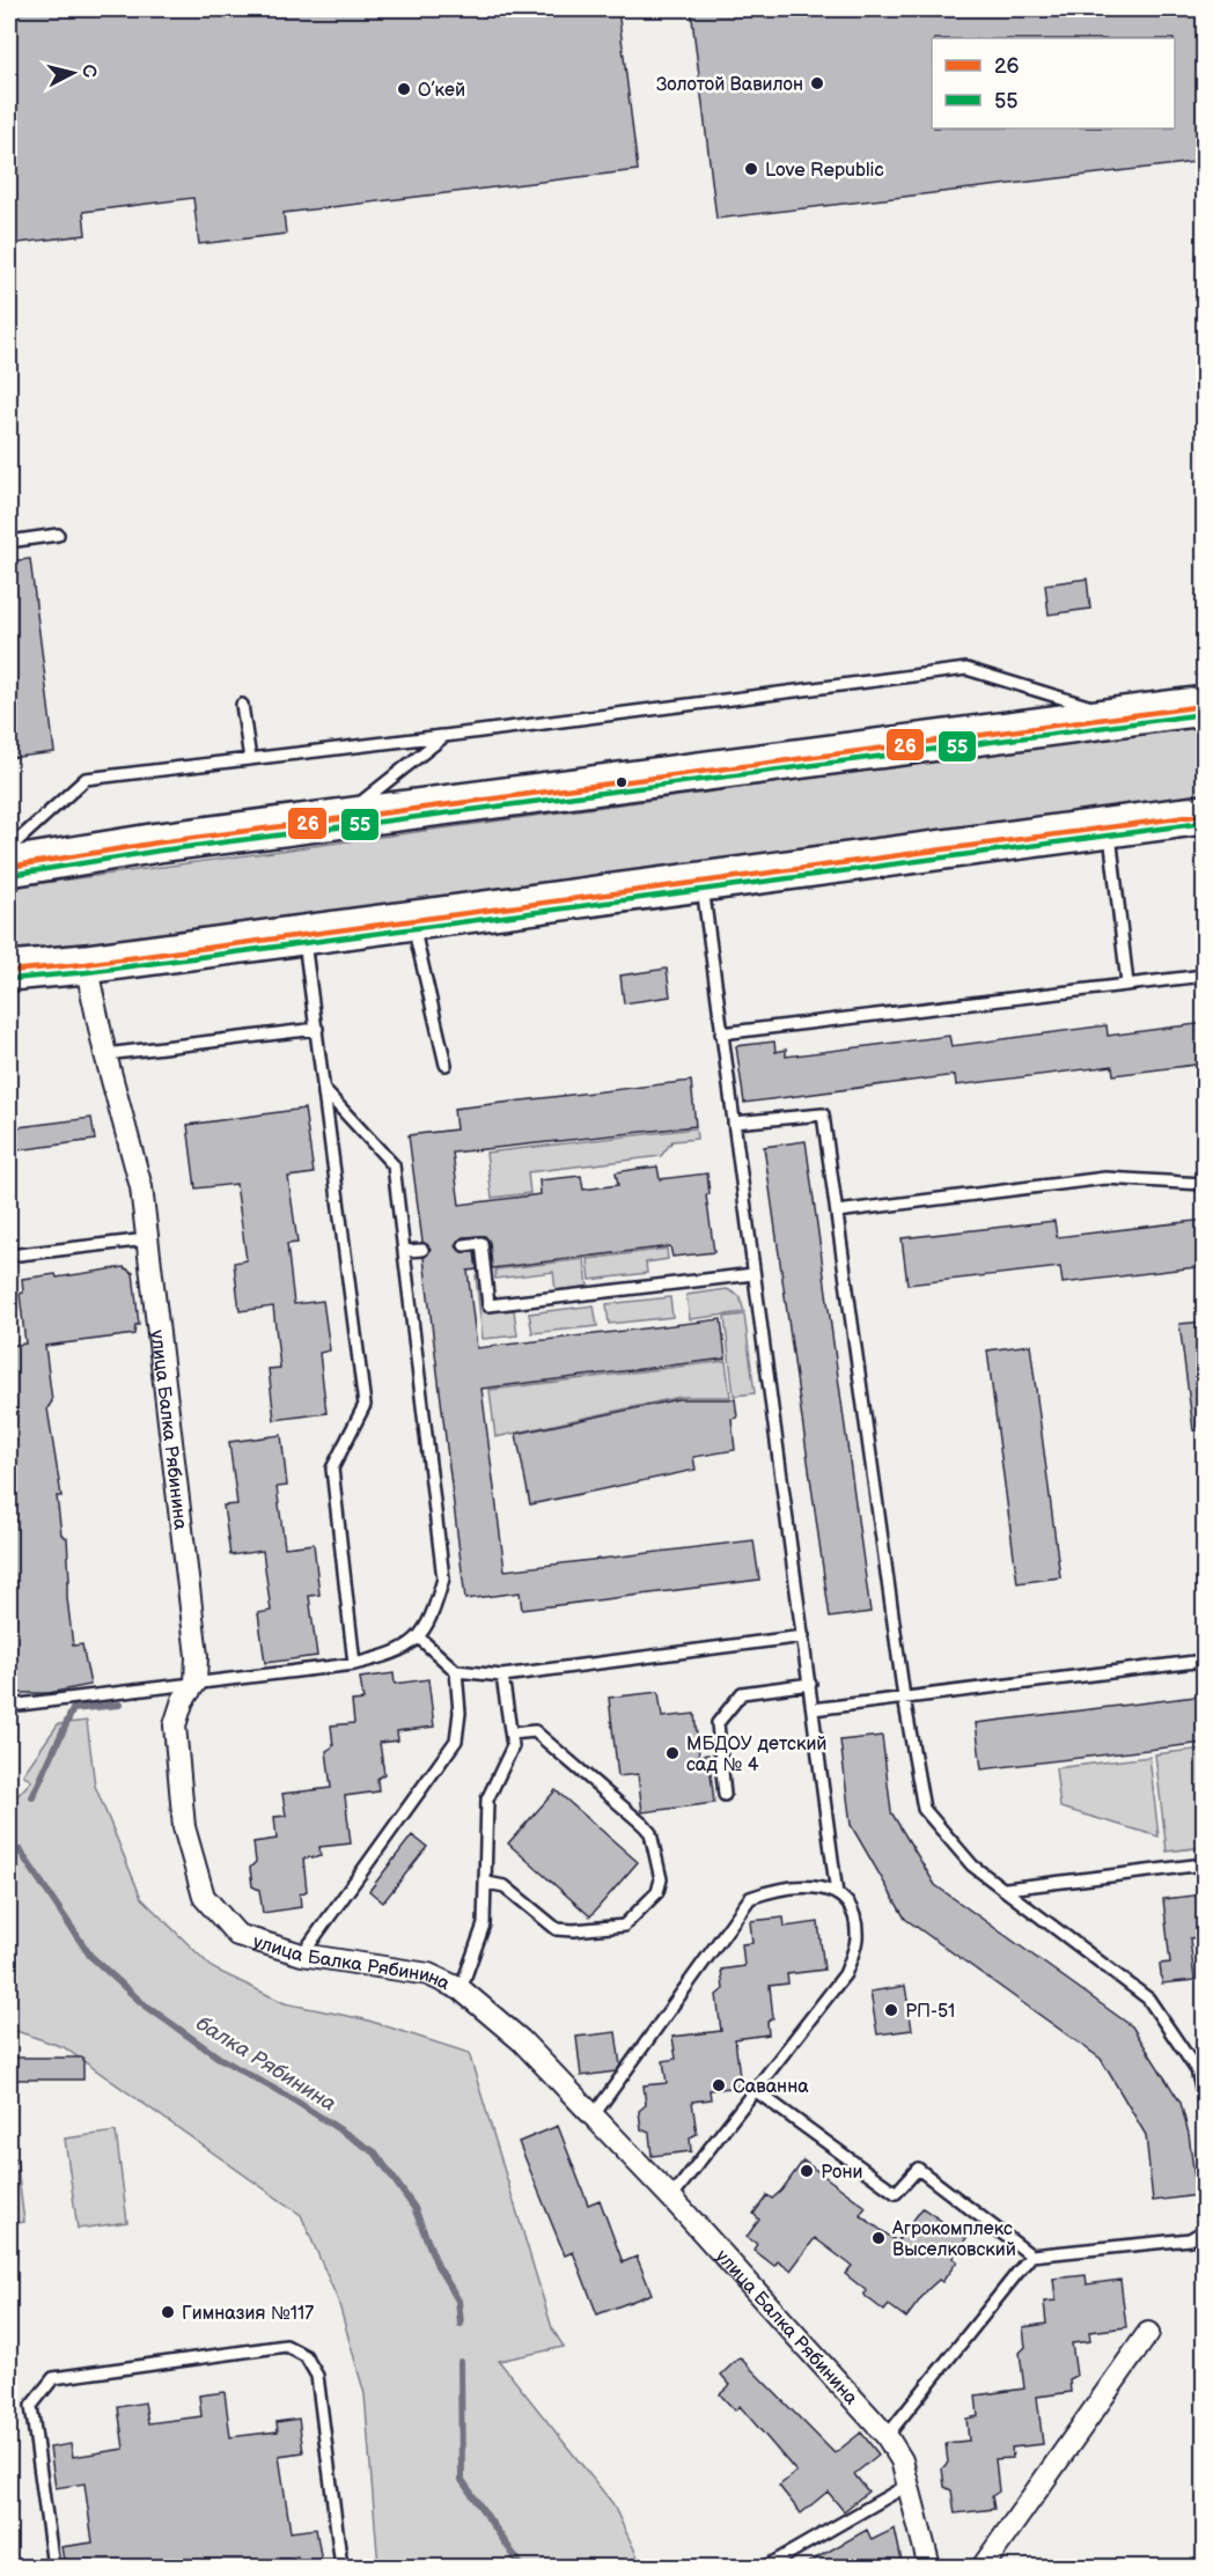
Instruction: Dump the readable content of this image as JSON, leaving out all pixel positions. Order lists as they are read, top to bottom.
{
  "streets": {
    "street": ["улица Балка Рябинина"]
  },
  "water": ["балка Рябинина"],
  "places": [
    "Золотой Вавилон",
    "О’кей",
    "Love Republic",
    "МБДОУ детский сад № 4",
    "РП-51",
    "Саванна",
    "Рони",
    "Агрокомплекс Выселковский",
    "Гимназия №117"
  ],
  "lines": ["transit line 26", "transit line 55"],
  "legend": ["26", "55"],
  "north": "right"
}
